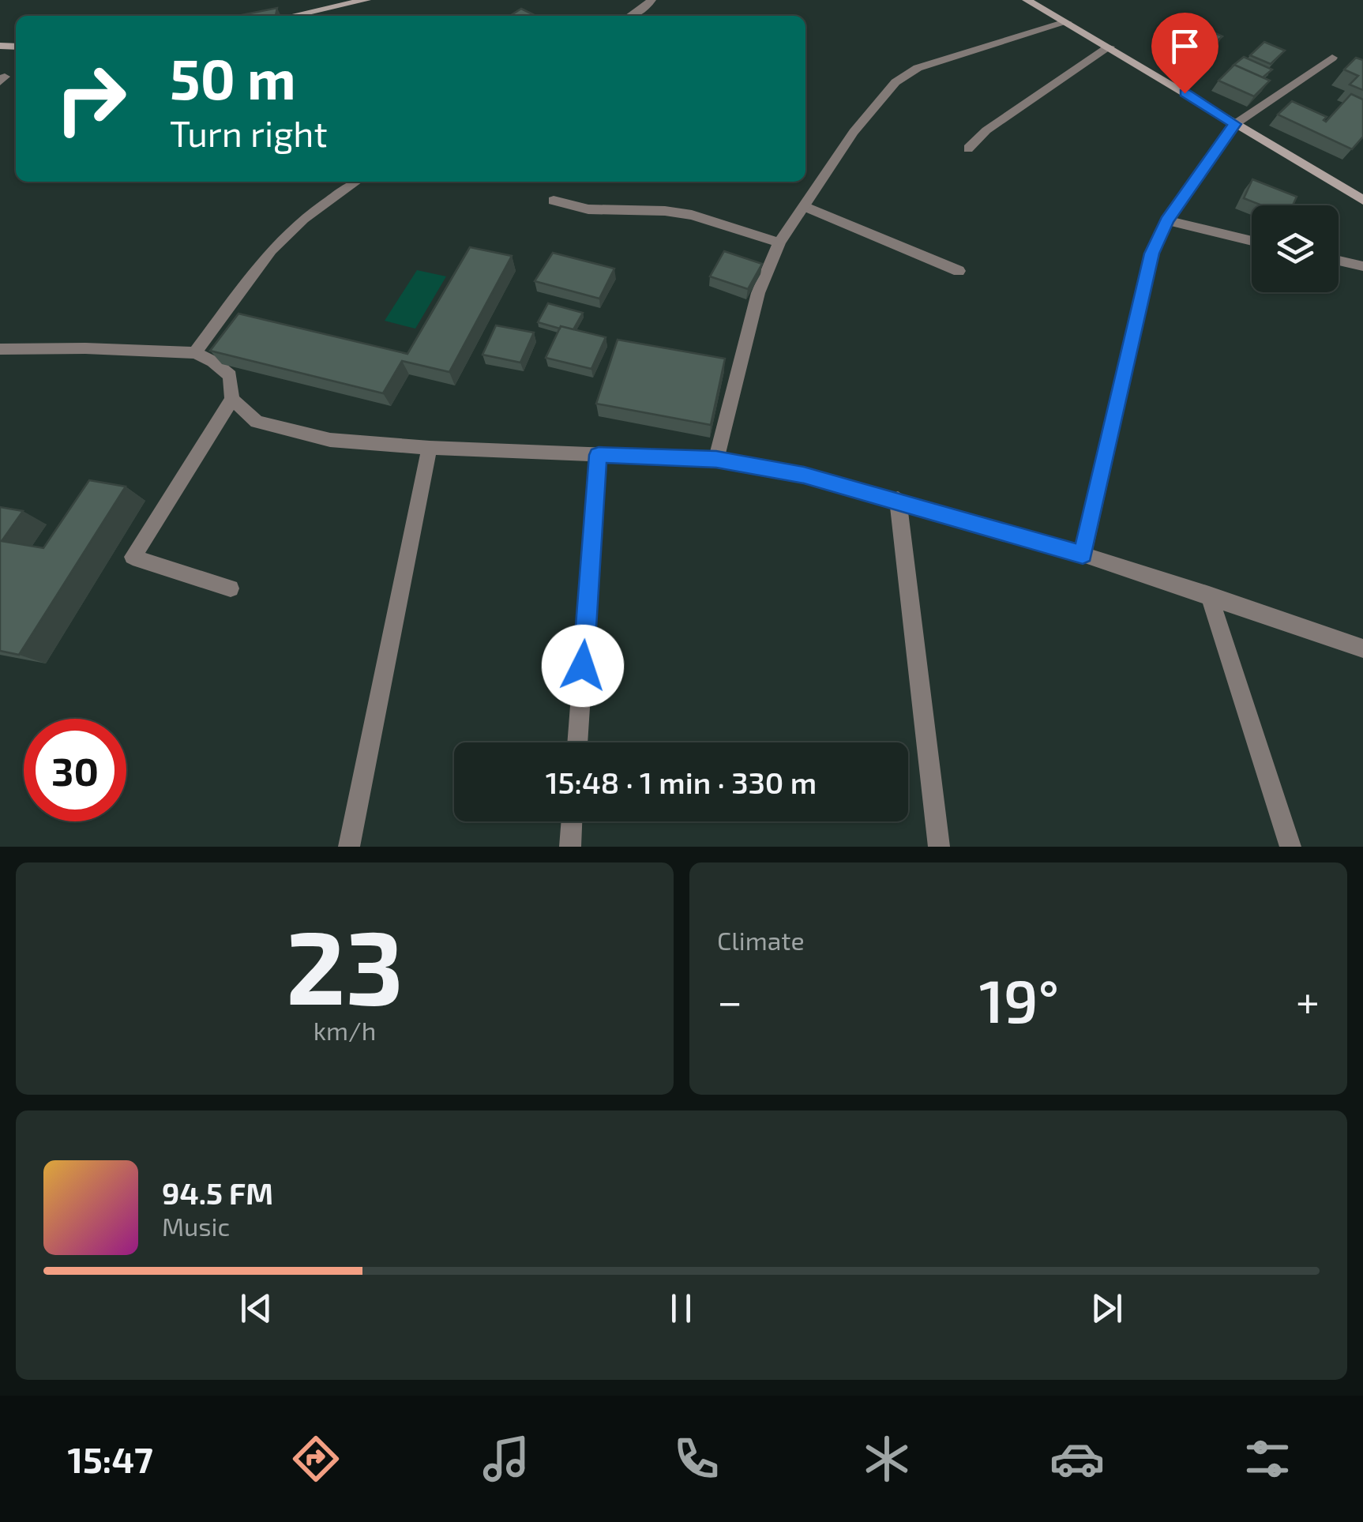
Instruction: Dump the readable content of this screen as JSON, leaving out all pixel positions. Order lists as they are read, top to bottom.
{
  "page": {
    "turn": ["50 m", "Turn right"],
    "limit": "30",
    "trip": "15:48 · 1 min · 330 m",
    "tile": [
      ["23", "km/h"],
      "Climate"
    ],
    "heat": ["−", "19°", "+"],
    "song": ["94.5 FM", "Music"],
    "tabs": "15:47"
  }
}
